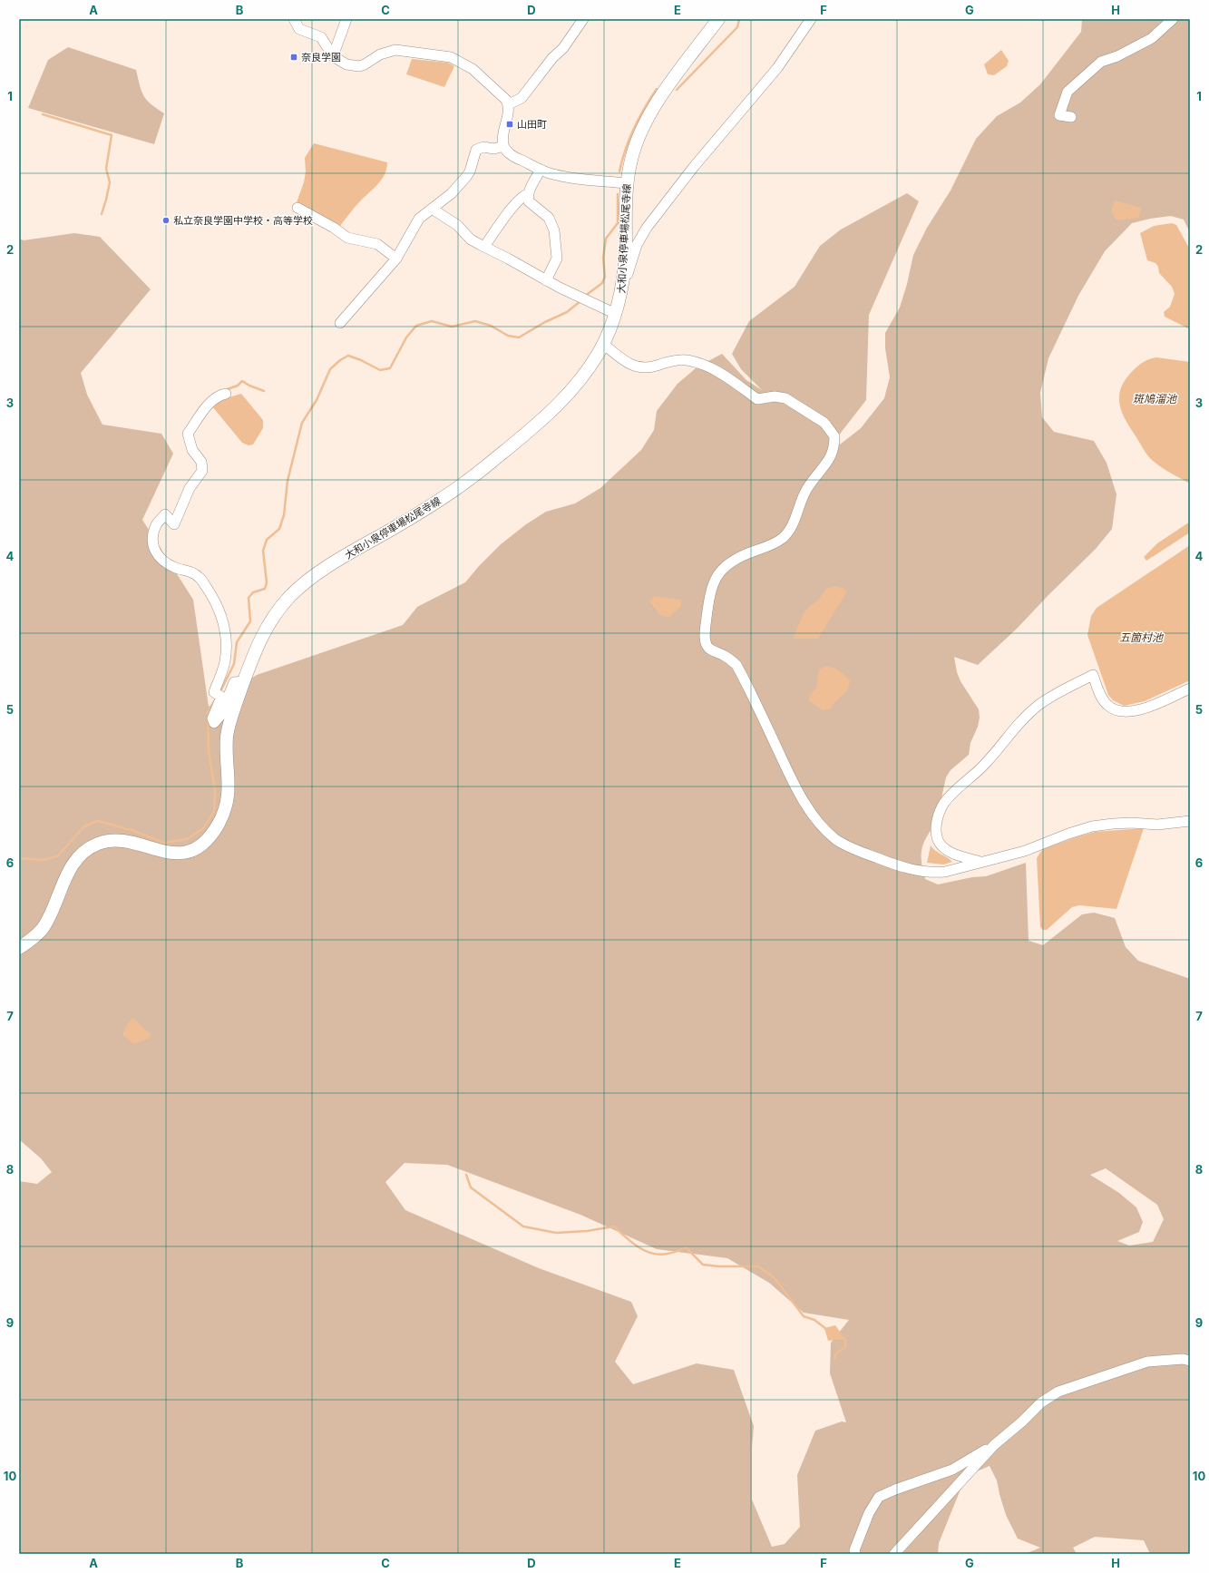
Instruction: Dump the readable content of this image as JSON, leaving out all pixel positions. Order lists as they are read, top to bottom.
{
  "streets": {
    "main road": ["大和小泉停車場松尾寺線"]
  },
  "water": ["斑鳩溜池", "五箇村池"],
  "places": {
    "transit": ["奈良学園", "山田町"],
    "other": ["私立奈良学園中学校・高等学校"]
  },
  "grid": {
    "columns": [
      "A",
      "B",
      "C",
      "D",
      "E",
      "F",
      "G",
      "H"
    ],
    "rows": [
      "1",
      "2",
      "3",
      "4",
      "5",
      "6",
      "7",
      "8",
      "9",
      "10"
    ]
  }
}
